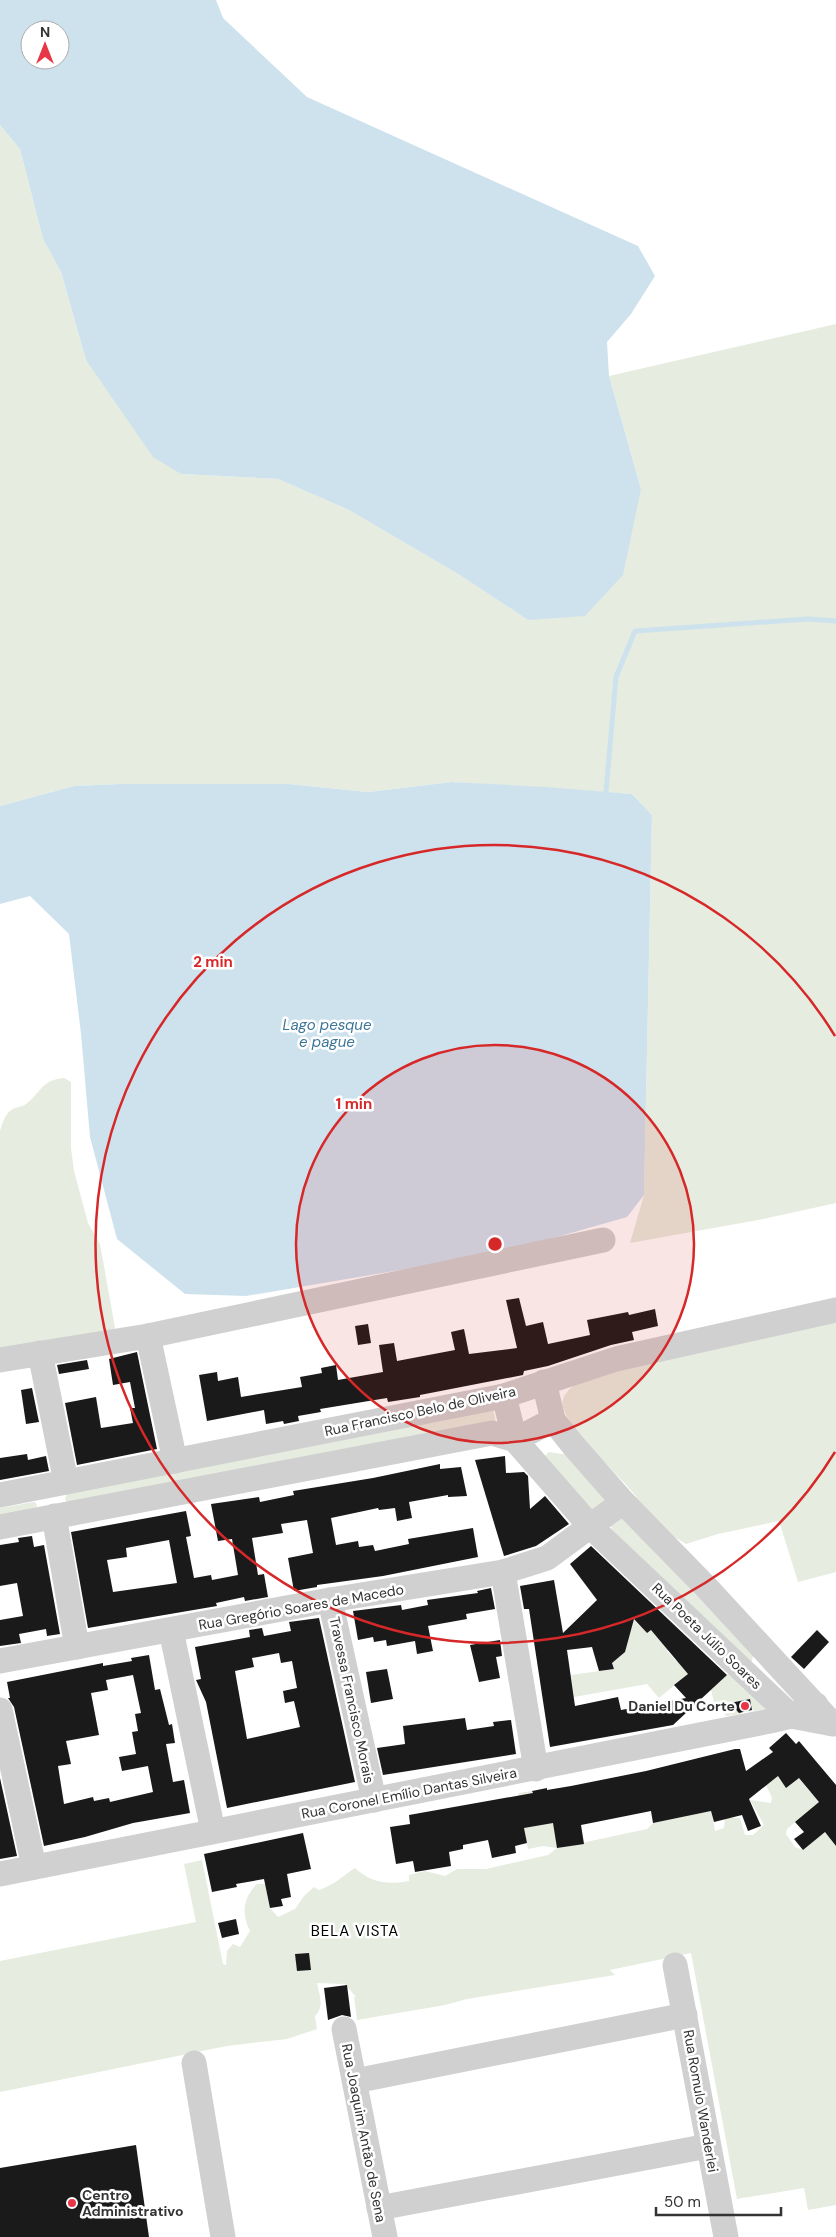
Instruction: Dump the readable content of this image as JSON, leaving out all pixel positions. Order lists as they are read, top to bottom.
{
  "streets": {
    "street": [
      "Rua Francisco Belo de Oliveira",
      "Rua Gregório Soares de Macedo",
      "Rua Poeta Júlio Soares",
      "Travessa Francisco Morais",
      "Rua Coronel Emílio Dantas Silveira",
      "Rua Romulo Wanderlei",
      "Rua Joaquim Antão de Sena"
    ]
  },
  "crossings": [
    ["Rua Francisco Belo de Oliveira", "Rua Poeta Júlio Soares"],
    ["Rua Gregório Soares de Macedo", "Rua Poeta Júlio Soares"],
    ["Rua Gregório Soares de Macedo", "Travessa Francisco Morais"],
    ["Rua Poeta Júlio Soares", "Rua Coronel Emílio Dantas Silveira"],
    ["Travessa Francisco Morais", "Rua Coronel Emílio Dantas Silveira"]
  ],
  "districts": ["BELA VISTA"],
  "water": ["Lago pesque e pague"],
  "places": ["Daniel Du Corte", "Centro Administrativo"],
  "scale_bar": "50 m",
  "north": "top",
  "rings": ["2 min", "1 min"]
}
